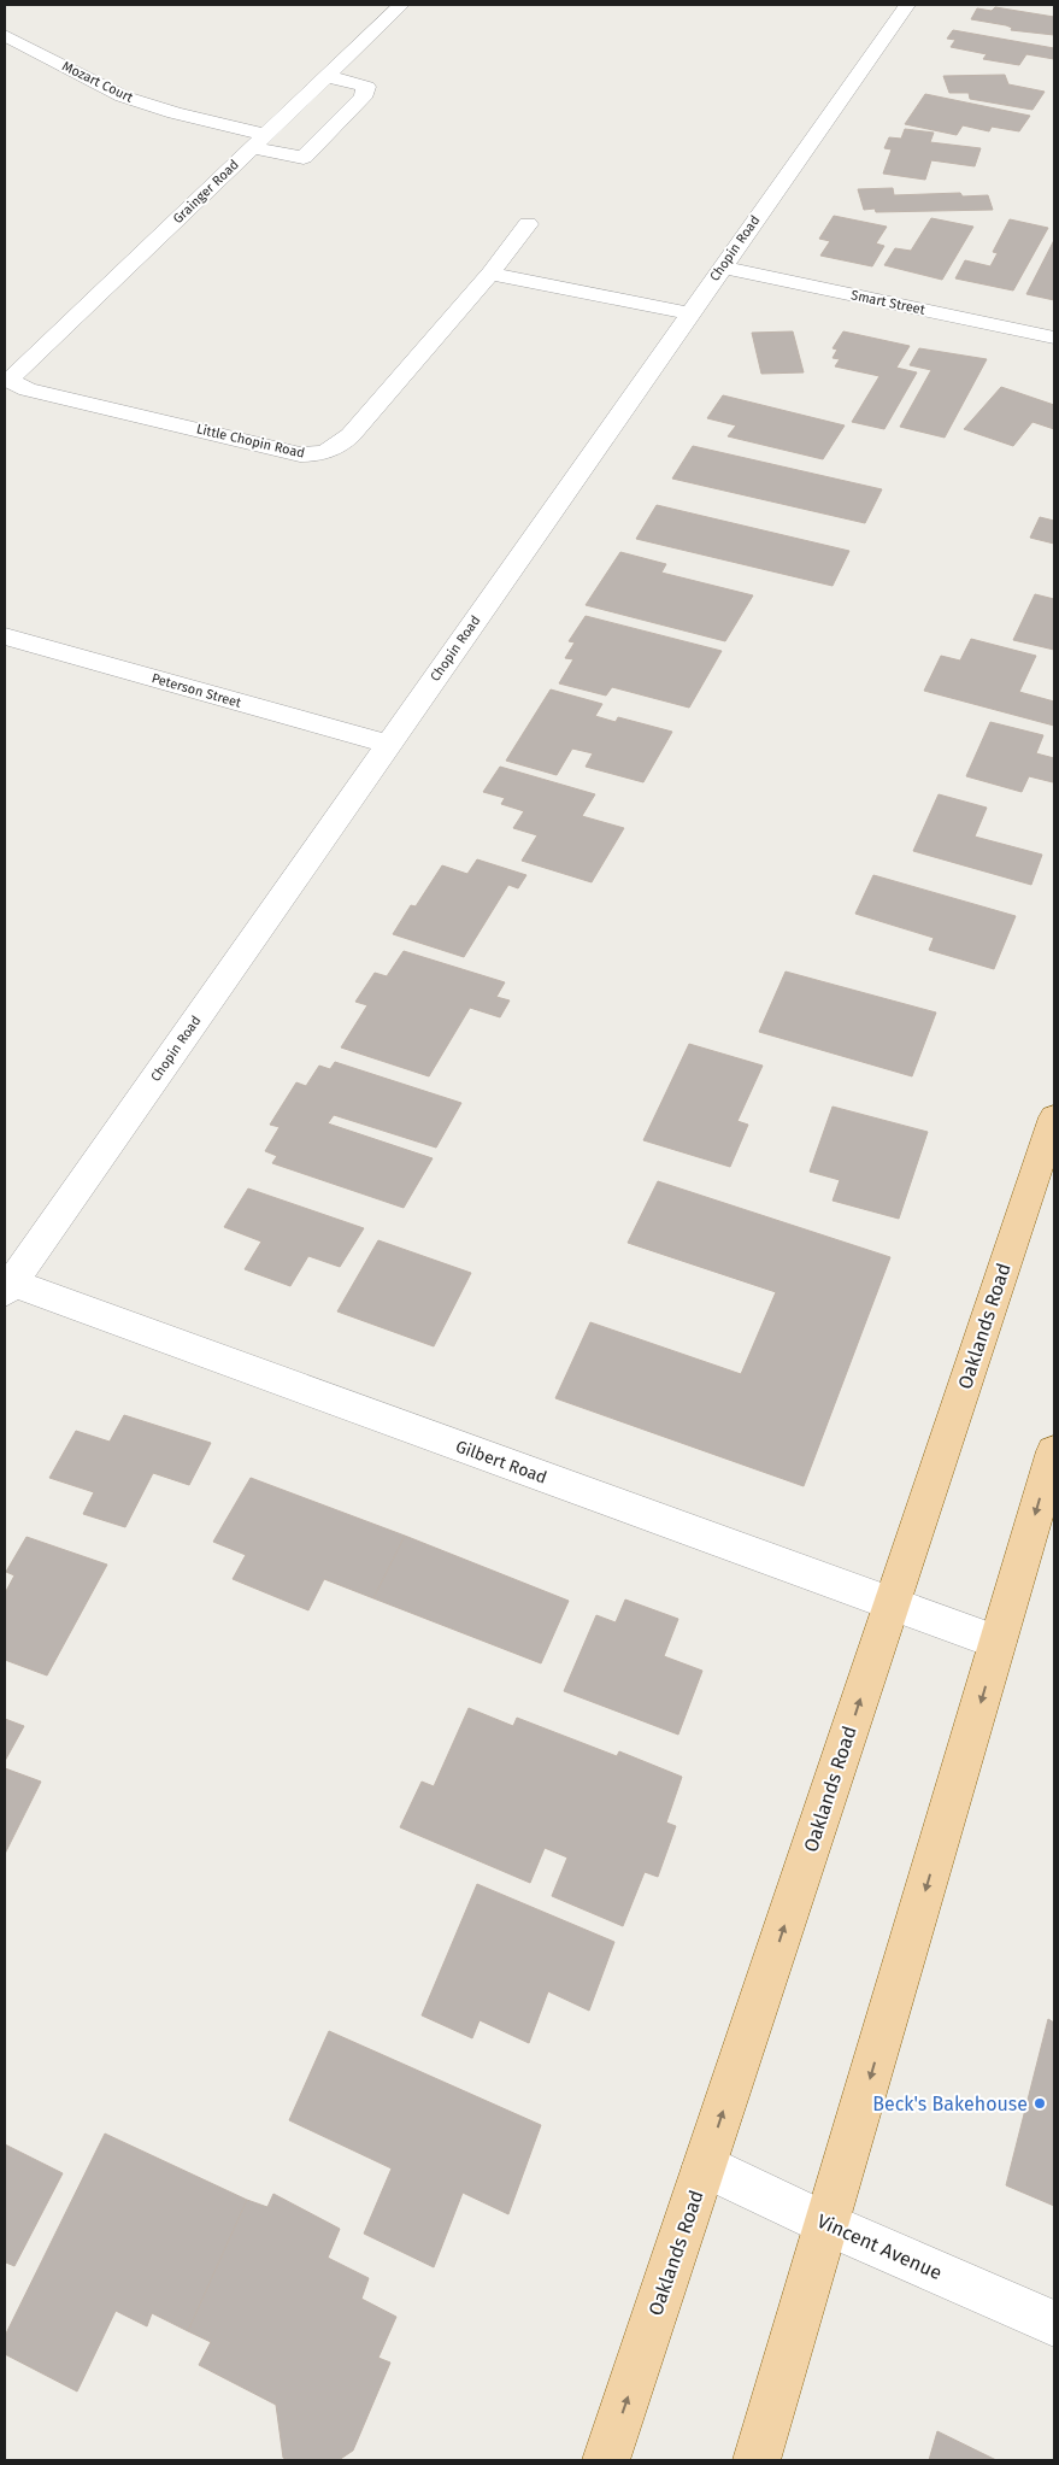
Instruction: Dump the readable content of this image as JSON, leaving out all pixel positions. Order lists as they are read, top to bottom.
{
  "streets": {
    "main road": ["Oaklands Road"],
    "street": [
      "Mozart Court",
      "Grainger Road",
      "Chopin Road",
      "Smart Street",
      "Little Chopin Road",
      "Peterson Street",
      "Gilbert Road",
      "Vincent Avenue"
    ]
  },
  "crossings": [
    ["Mozart Court", "Grainger Road"],
    ["Grainger Road", "Little Chopin Road"],
    ["Chopin Road", "Smart Street"],
    ["Chopin Road", "Peterson Street"],
    ["Chopin Road", "Gilbert Road"],
    ["Oaklands Road", "Gilbert Road"],
    ["Oaklands Road", "Vincent Avenue"]
  ],
  "places": ["Beck's Bakehouse"]
}
